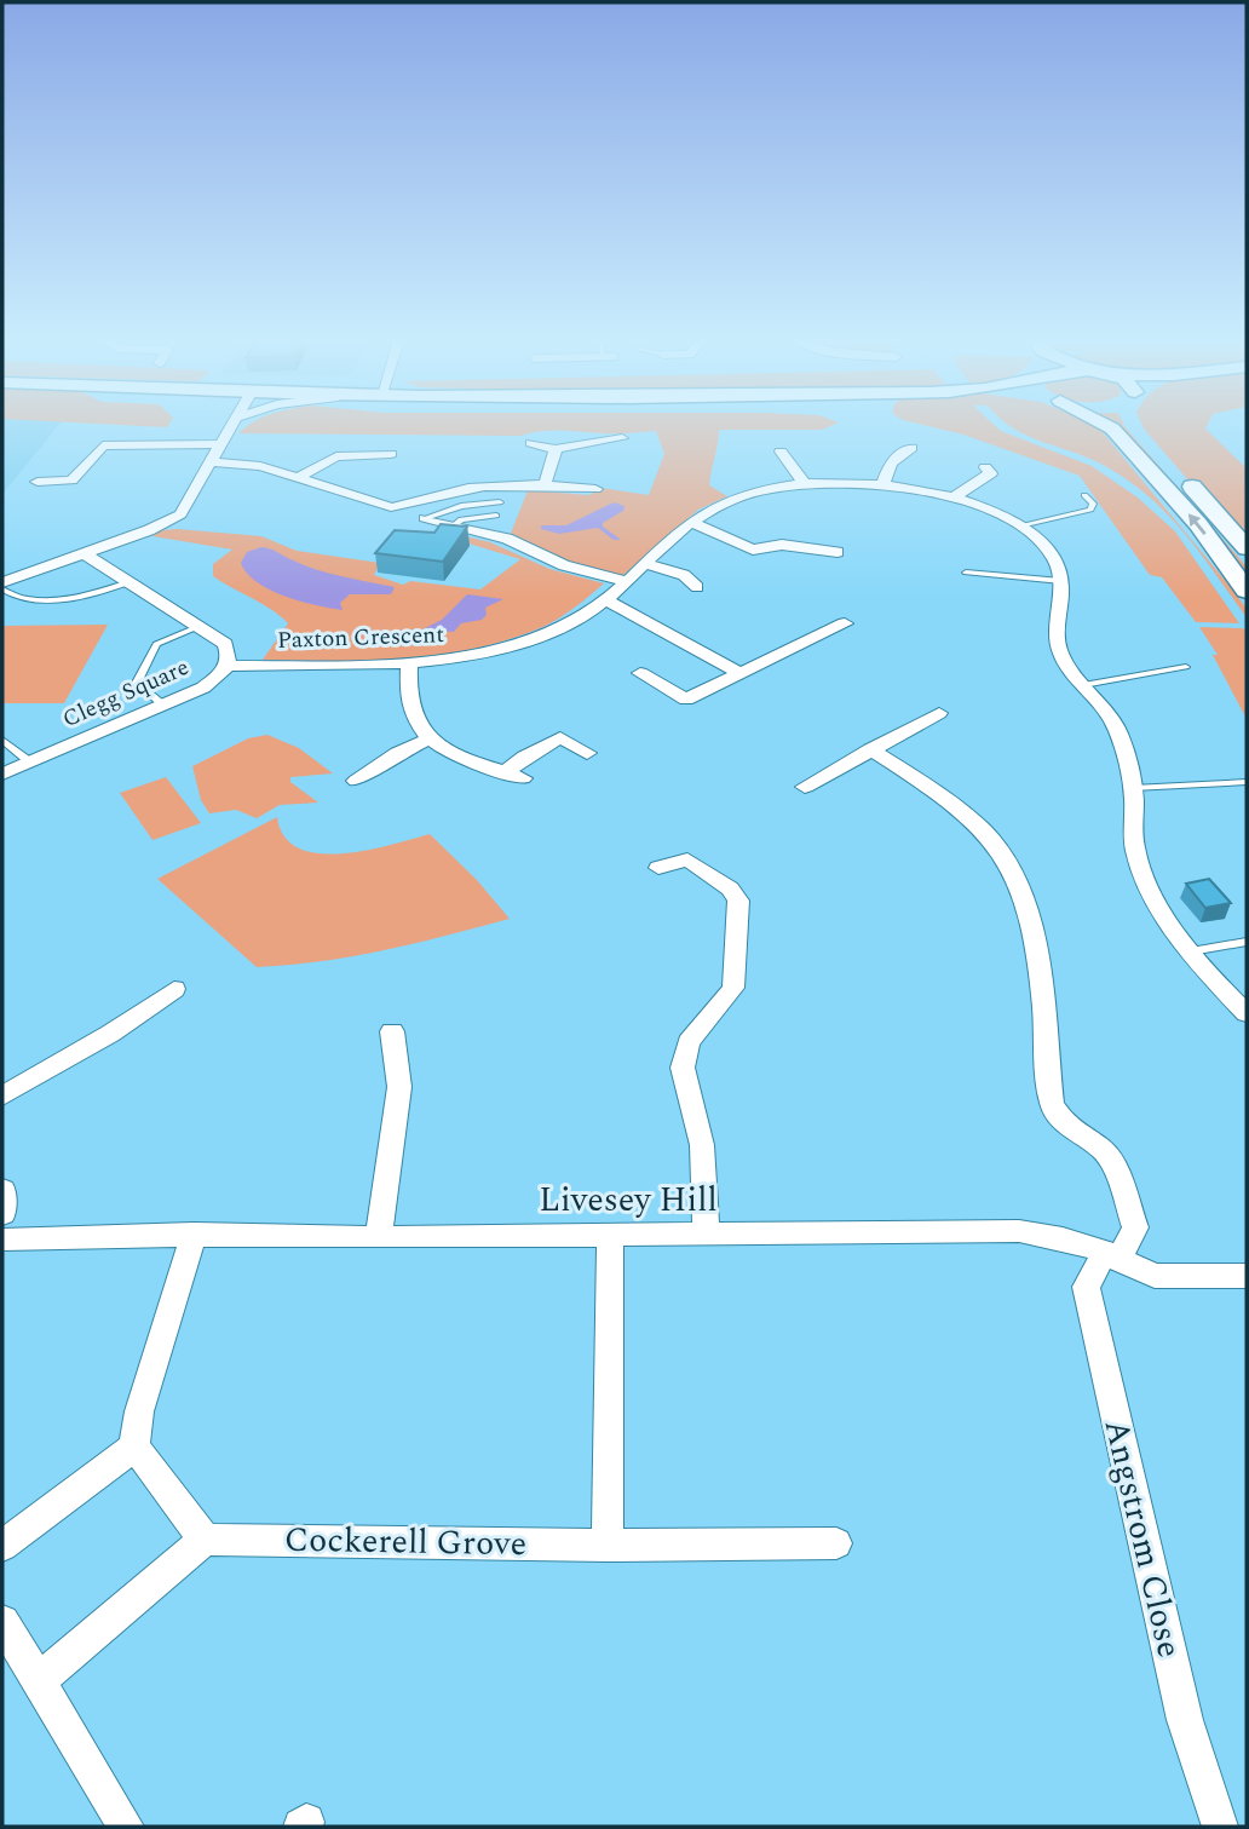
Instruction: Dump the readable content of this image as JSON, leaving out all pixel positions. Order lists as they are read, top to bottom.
{
  "streets": {
    "street": [
      "Paxton Crescent",
      "Clegg Square",
      "Livesey Hill",
      "Angstrom Close",
      "Cockerell Grove"
    ]
  },
  "crossings": [
    ["Paxton Crescent", "Clegg Square"],
    ["Livesey Hill", "Angstrom Close"]
  ]
}
